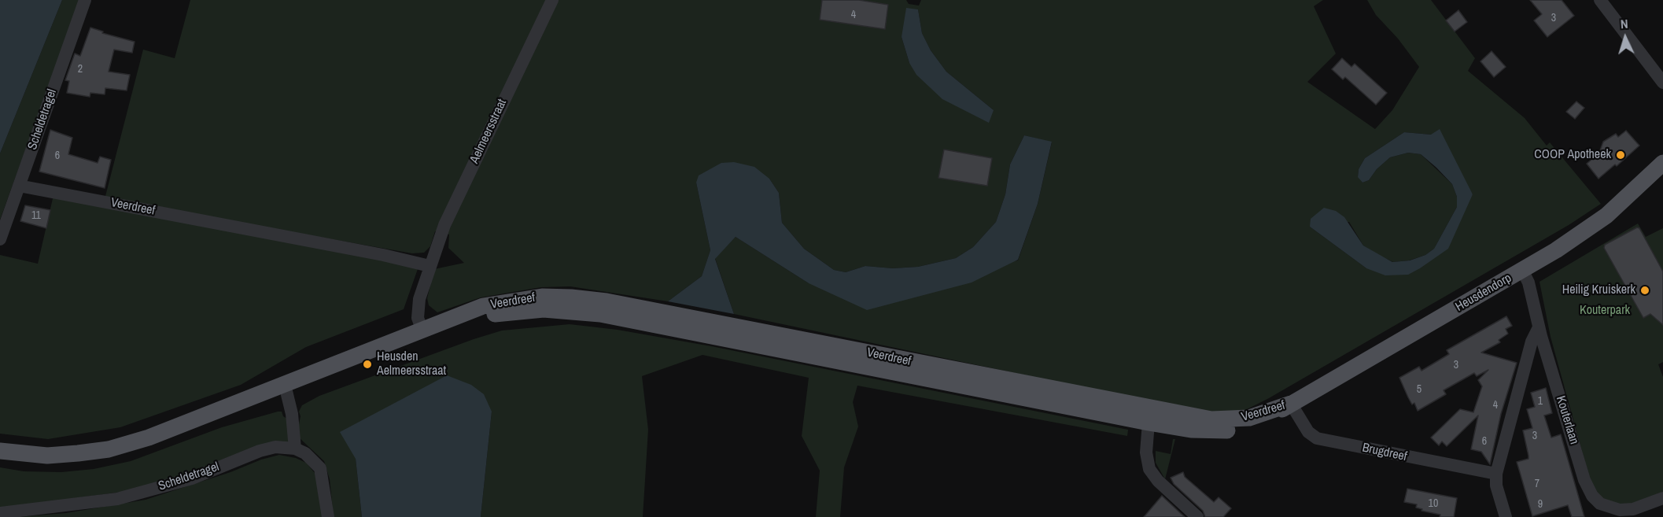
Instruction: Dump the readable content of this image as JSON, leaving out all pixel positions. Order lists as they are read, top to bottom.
{
  "streets": {
    "main road": ["Veerdreef", "Heusdendorp"],
    "street": [
      "Scheldetragel",
      "Aelmeersstraat",
      "Kouterlaan",
      "Brugdreef"
    ]
  },
  "crossings": [
    ["Scheldetragel", "Veerdreef"],
    ["Aelmeersstraat", "Veerdreef"],
    ["Veerdreef", "Heusdendorp"],
    ["Veerdreef", "Brugdreef"],
    ["Heusdendorp", "Kouterlaan"],
    ["Heusdendorp", "Brugdreef"]
  ],
  "parks": ["Kouterpark"],
  "places": ["COOP Apotheek", "Heilig Kruiskerk", "Heusden Aelmeersstraat"],
  "house_numbers": [
    "4",
    "3",
    "2",
    "6",
    "11",
    "3",
    "5",
    "1",
    "4",
    "3",
    "6",
    "7",
    "10",
    "9"
  ],
  "north": "top"
}
